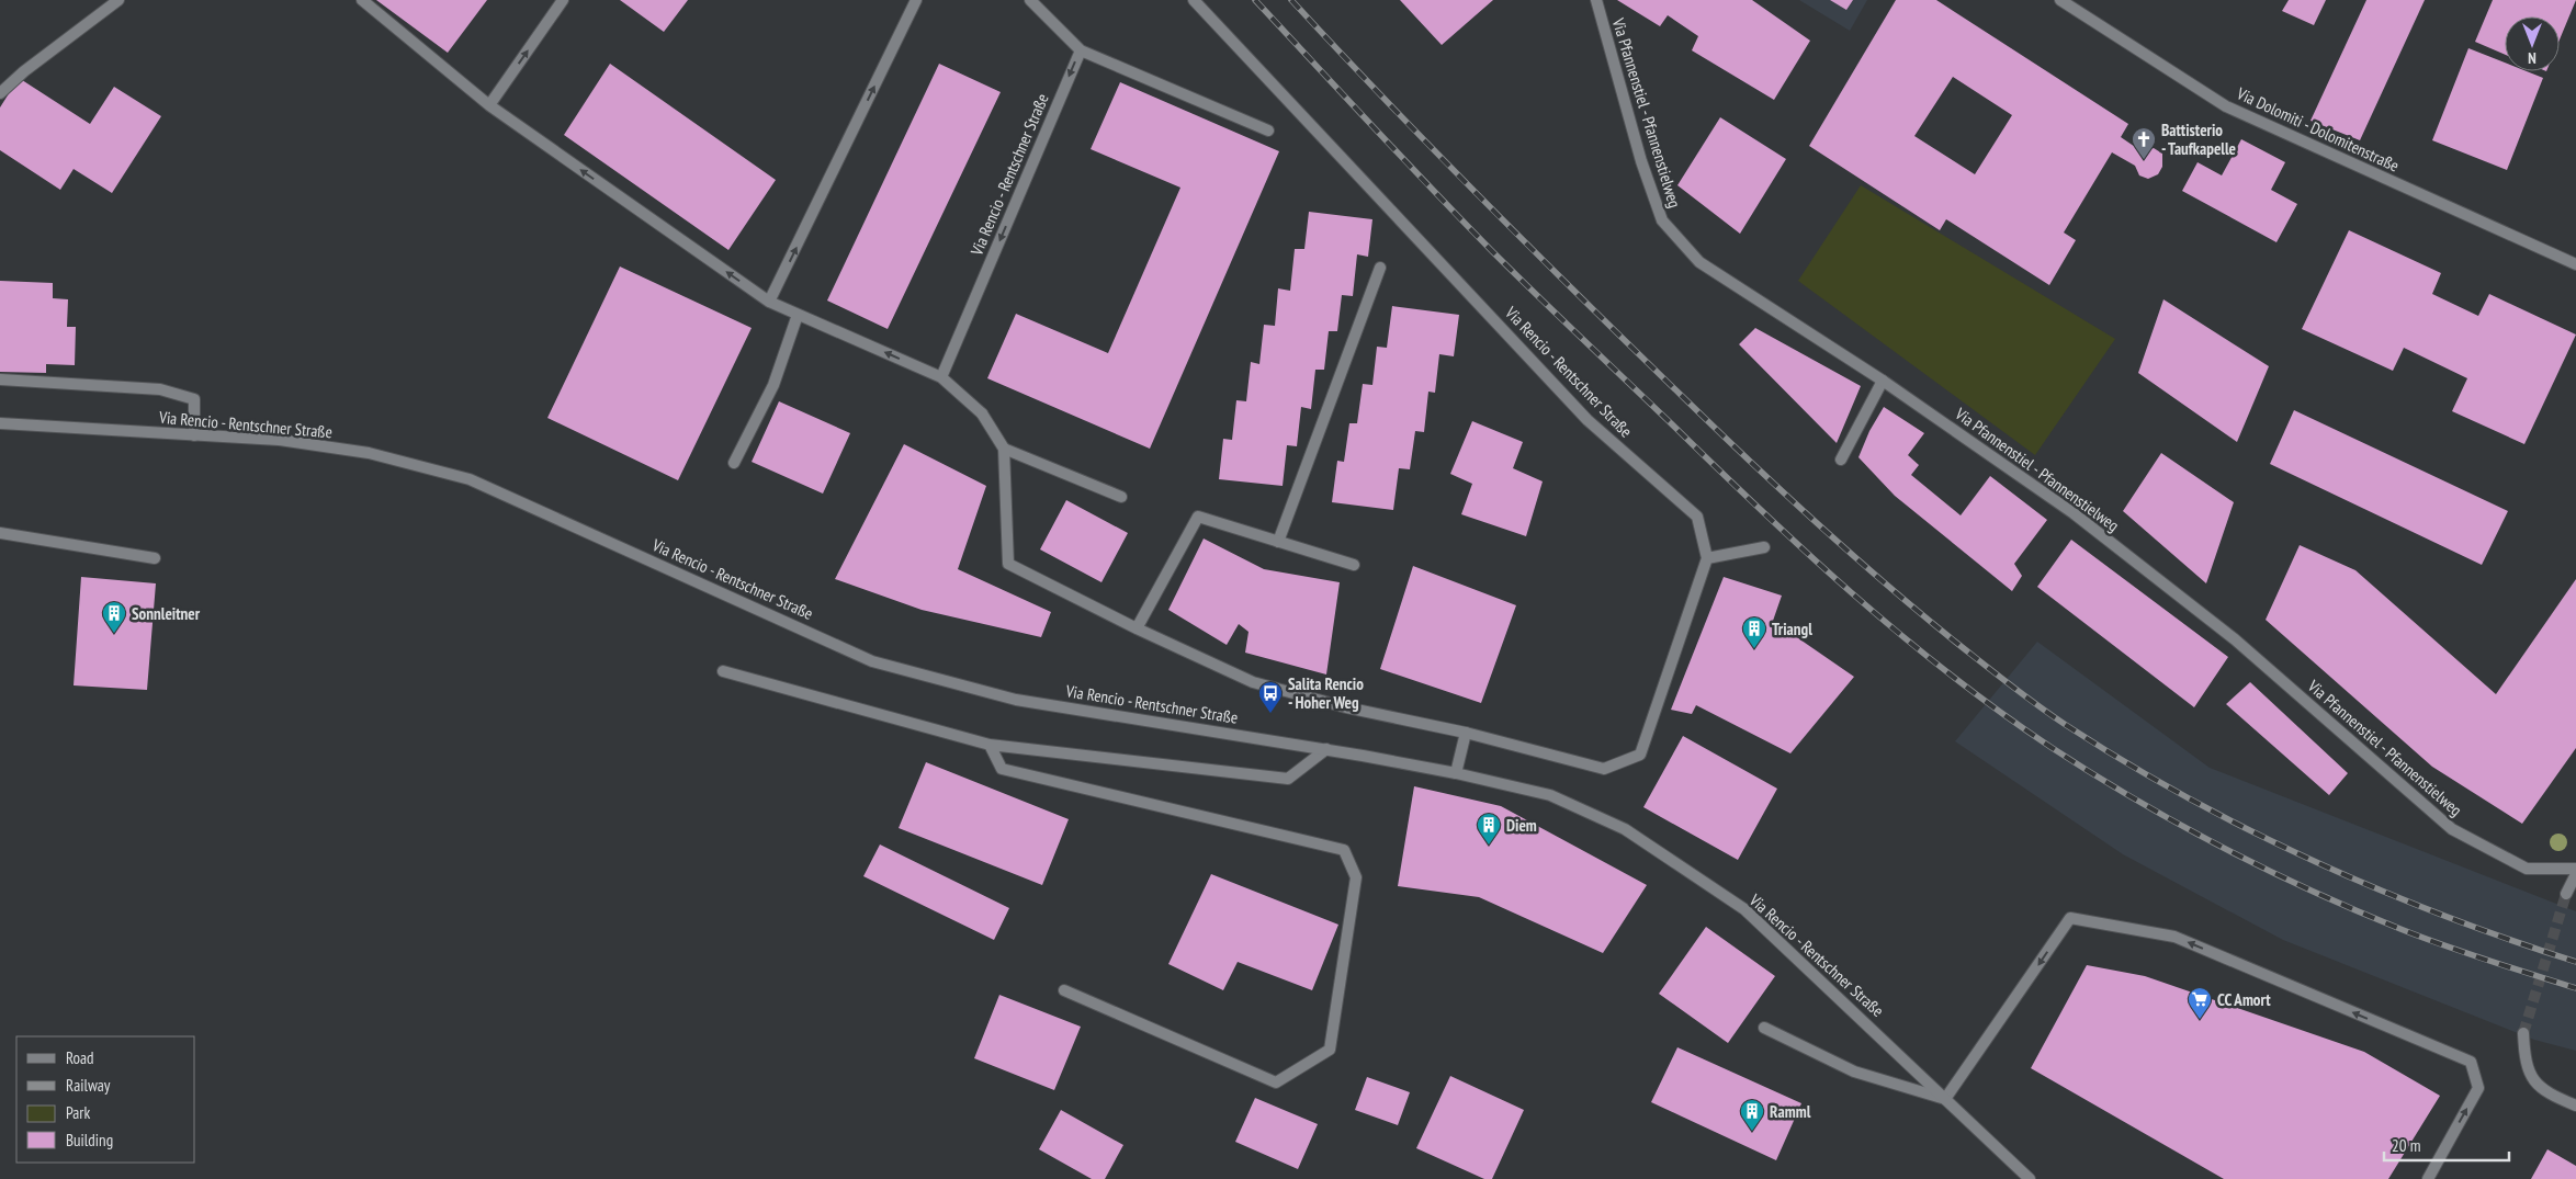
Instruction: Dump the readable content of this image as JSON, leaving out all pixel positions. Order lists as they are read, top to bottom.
{
  "streets": {
    "street": ["Via Pfannenstiel - Pfannenstielweg", "Via Dolomiti - Dolomitenstraße", "Via Rencio - Rentschner Straße"]
  },
  "places": {
    "church": ["Battisterio - Taufkapelle"],
    "building": [
      "Sonnleitner",
      "Triangl",
      "Diem",
      "Ramml"
    ],
    "bus stop": ["Salita Rencio - Hoher Weg"],
    "supermarket": ["CC Amort"]
  },
  "legend": [
    "Road",
    "Railway",
    "Park",
    "Building"
  ],
  "scale_bar": "20 m",
  "north": "bottom"
}
